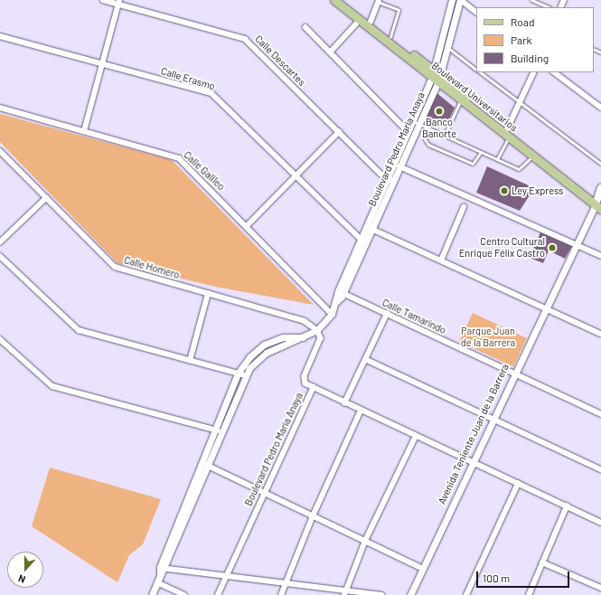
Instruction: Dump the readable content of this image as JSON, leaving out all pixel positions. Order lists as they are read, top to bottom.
{
  "streets": {
    "main road": ["Boulevard Universitarios", "Avenida Teniente Juan de la Barrera"],
    "street": [
      "Calle Descartes",
      "Calle Erasmo",
      "Boulevard Pedro María Anaya",
      "Calle Galileo",
      "Calle Homero",
      "Calle Tamarindo"
    ]
  },
  "crossings": [
    ["Calle Descartes", "Boulevard Pedro María Anaya"],
    ["Calle Erasmo", "Boulevard Pedro María Anaya"],
    ["Boulevard Universitarios", "Boulevard Pedro María Anaya"],
    ["Boulevard Universitarios", "Avenida Teniente Juan de la Barrera"],
    ["Boulevard Pedro María Anaya", "Calle Galileo"],
    ["Boulevard Pedro María Anaya", "Calle Homero"],
    ["Boulevard Pedro María Anaya", "Calle Tamarindo"],
    ["Calle Tamarindo", "Avenida Teniente Juan de la Barrera"]
  ],
  "parks": ["Parque Juan de la Barrera"],
  "places": ["Banco Banorte", "Ley Express", "Centro Cultural Enrique Félix Castro"],
  "legend": ["Road", "Park", "Building"],
  "scale_bar": "100 m",
  "north": "bottom"
}
